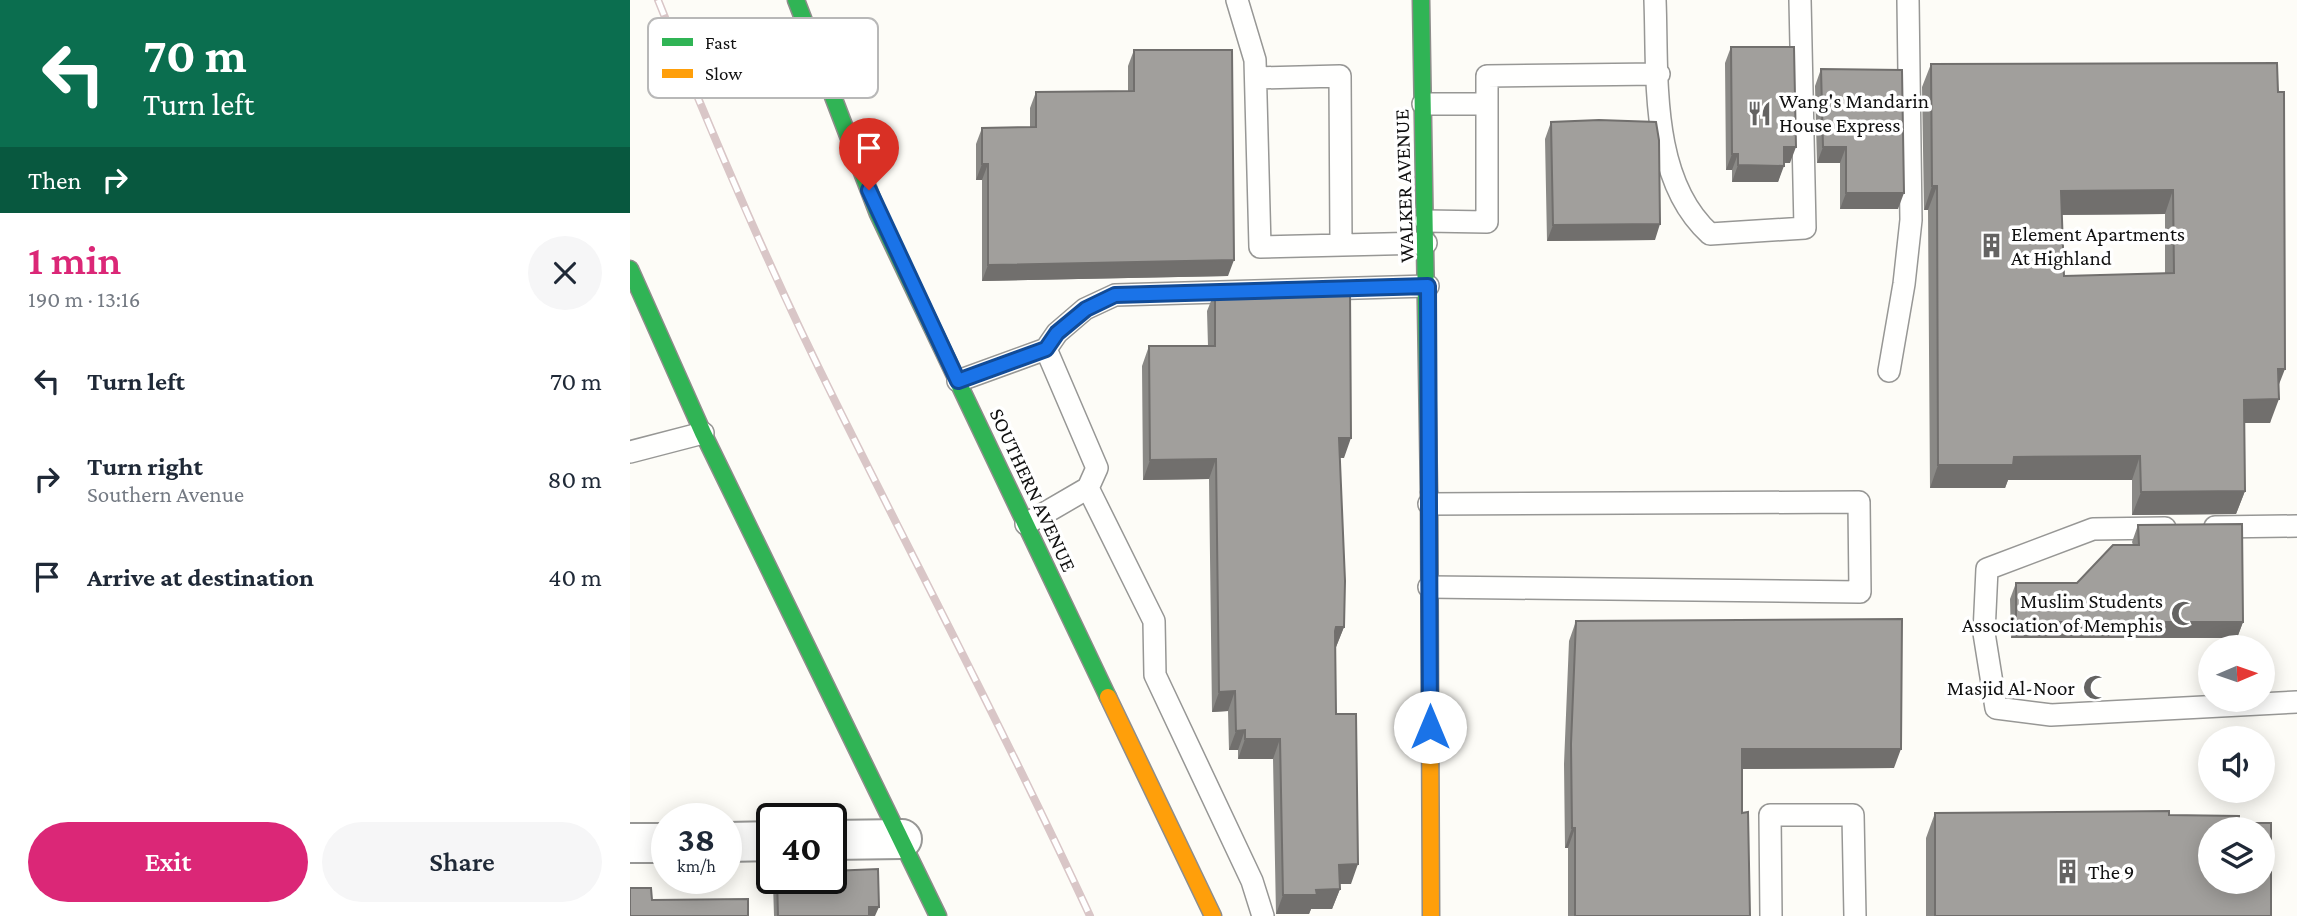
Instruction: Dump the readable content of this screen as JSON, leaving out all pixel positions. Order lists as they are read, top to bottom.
{
  "streets": {
    "street": ["WALKER AVENUE", "SOUTHERN AVENUE"]
  },
  "places": {
    "restaurant": ["Wang's Mandarin House Express"],
    "building": ["Element Apartments At Highland", "The 9"],
    "mosque": ["Muslim Students Association of Memphis", "Masjid Al-Noor"]
  },
  "legend": ["Fast", "Slow"],
  "north": "right",
  "page": {
    "turn": ["70 m", "Turn left"],
    "then": "Then",
    "heading": ["1 min", "190 m · 13:16"],
    "list": [
      {
        "name": "Turn left",
        "value": "70 m"
      },
      {
        "name": "Turn right",
        "note": "Southern Avenue",
        "value": "80 m"
      },
      {
        "name": "Arrive at destination",
        "value": "40 m"
      }
    ],
    "speed": "38 km/h",
    "limit": "40",
    "buttons": ["Exit", "Share"]
  }
}
